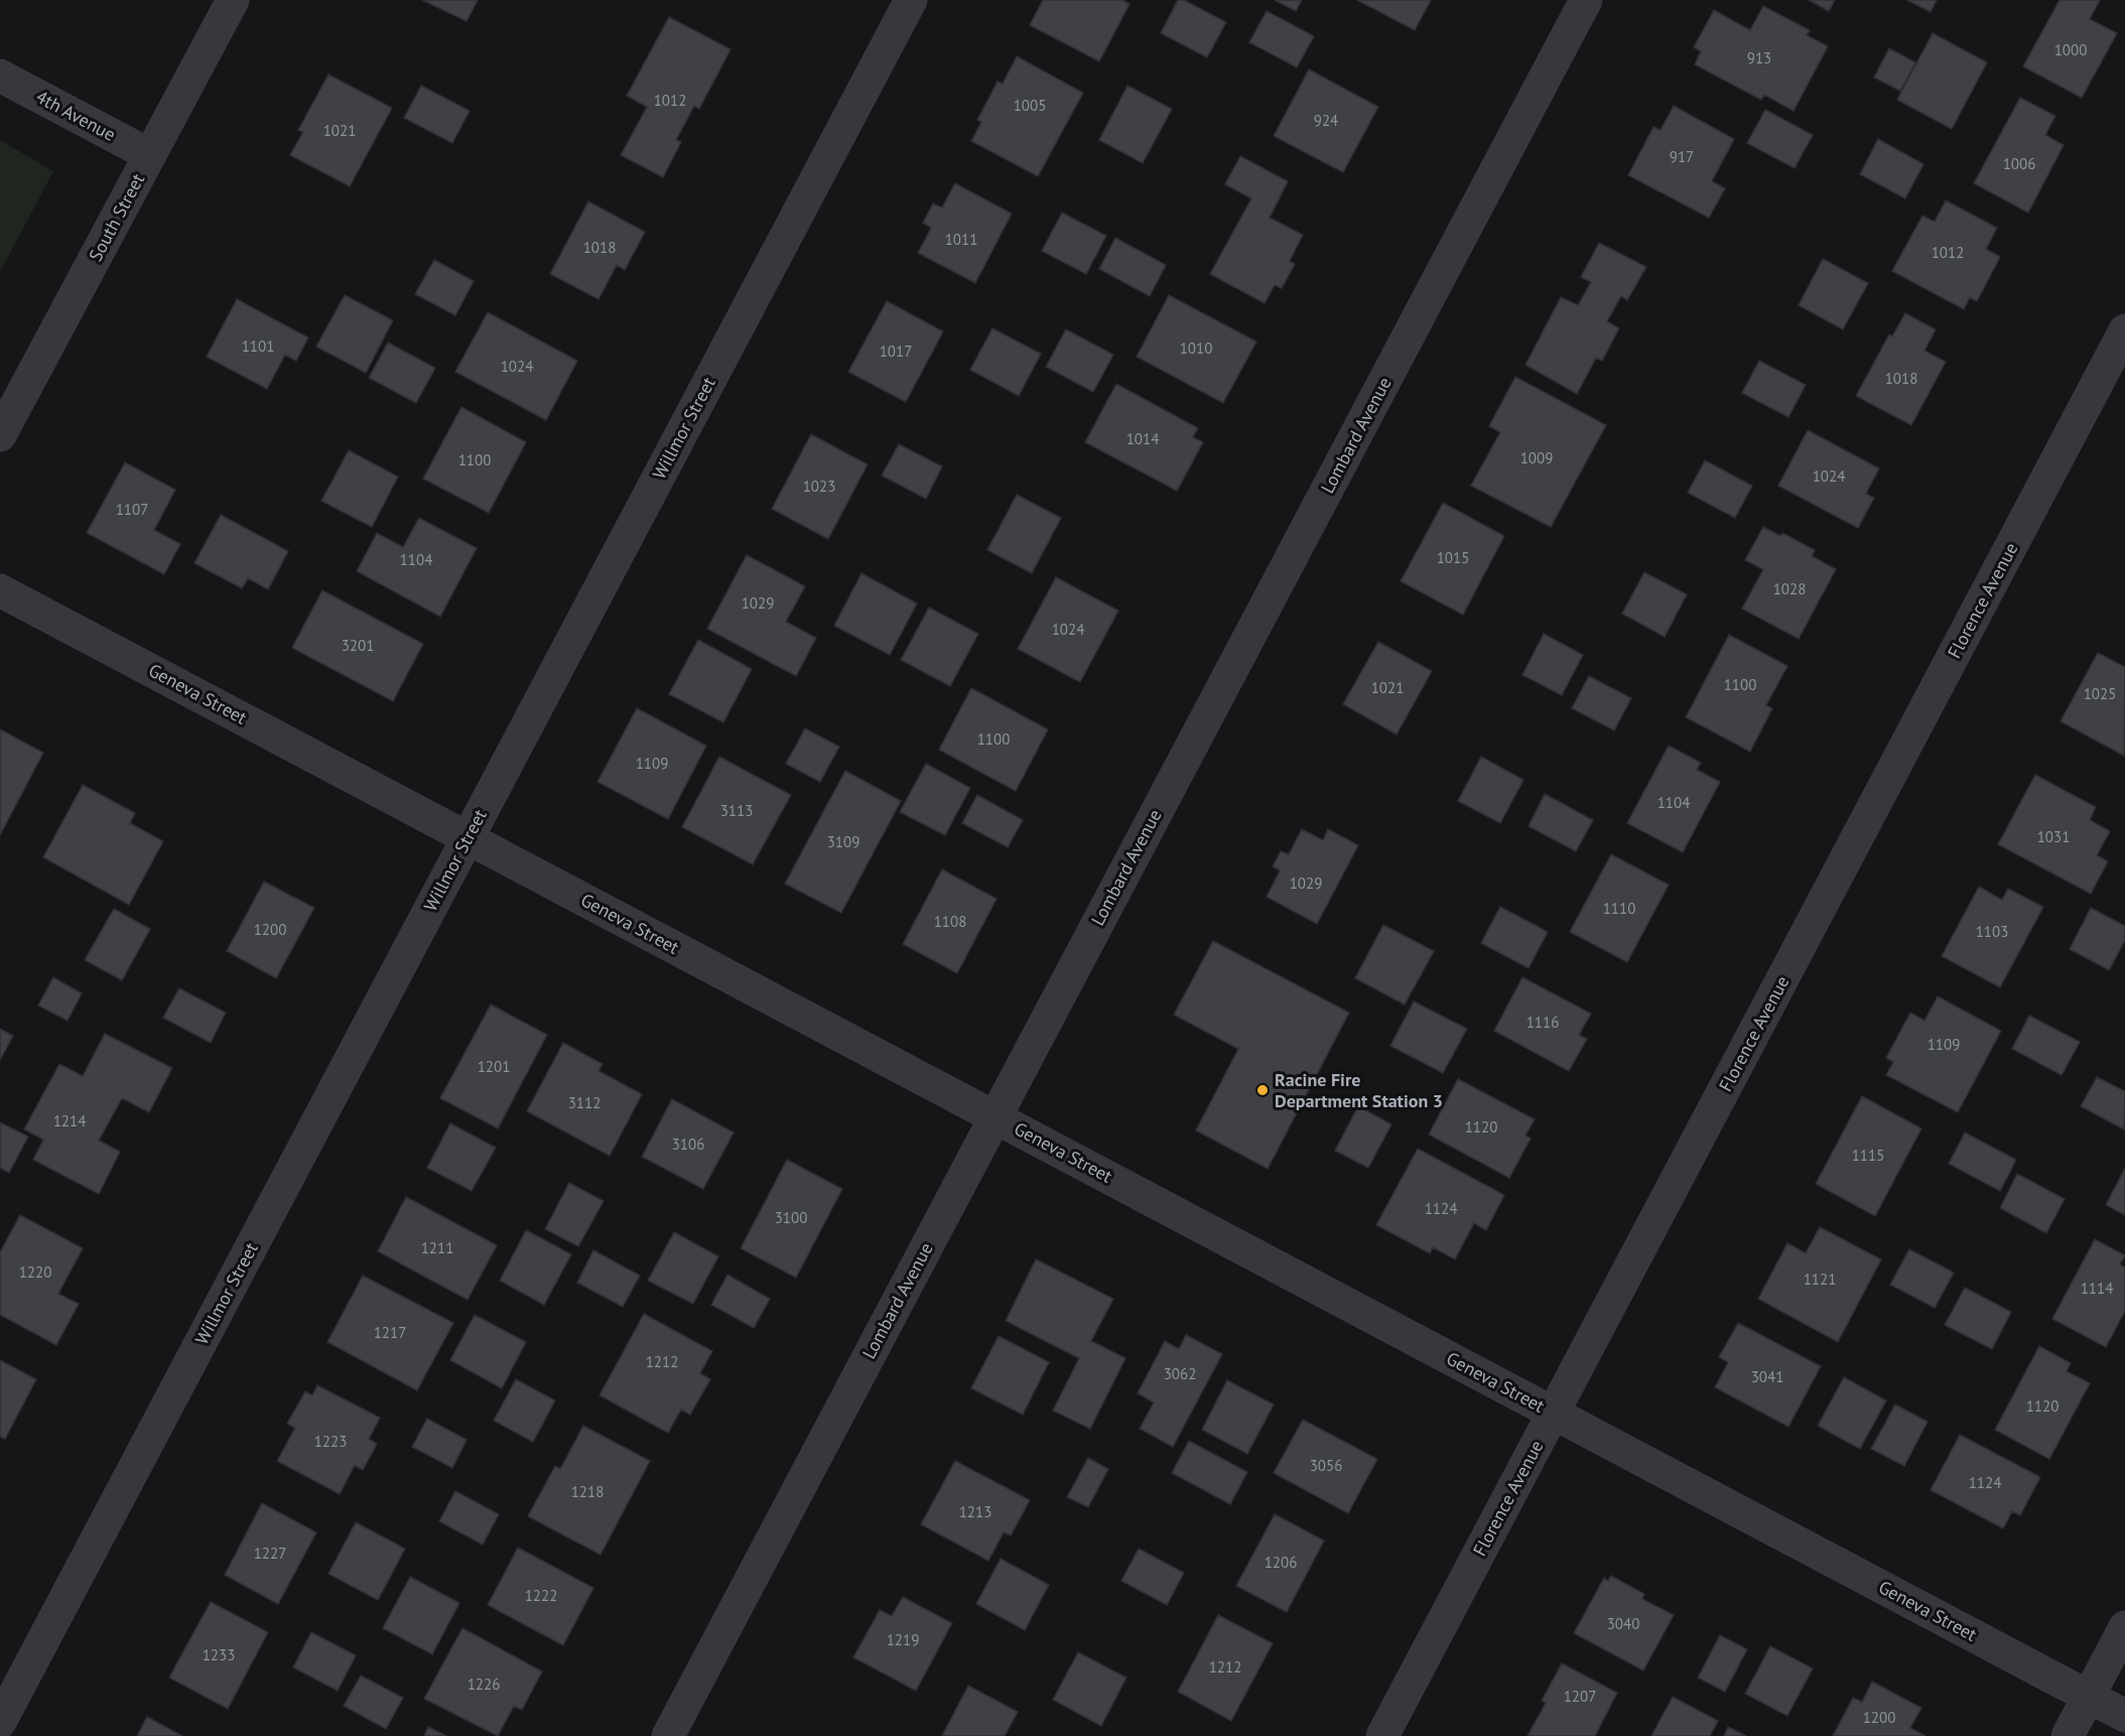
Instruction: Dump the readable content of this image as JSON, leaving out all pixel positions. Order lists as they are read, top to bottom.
{
  "streets": {
    "street": [
      "4th Avenue",
      "South Street",
      "Willmor Street",
      "Lombard Avenue",
      "Florence Avenue",
      "Geneva Street"
    ]
  },
  "crossings": [
    ["4th Avenue", "South Street"],
    ["Willmor Street", "Geneva Street"],
    ["Lombard Avenue", "Geneva Street"],
    ["Florence Avenue", "Geneva Street"]
  ],
  "places": ["Racine Fire Department Station 3"],
  "house_numbers": [
    "1000",
    "913",
    "1012",
    "1005",
    "924",
    "1021",
    "917",
    "1006",
    "1011",
    "1018",
    "1012",
    "1101",
    "1010",
    "1017",
    "1024",
    "1018",
    "1014",
    "1009",
    "1100",
    "1024",
    "1023",
    "1107",
    "1015",
    "1104",
    "1028",
    "1029",
    "1024",
    "3201",
    "1100",
    "1021",
    "1025",
    "1100",
    "1109",
    "1104",
    "3113",
    "1031",
    "3109",
    "1029",
    "1110",
    "1108",
    "1200",
    "1103",
    "1116",
    "1109",
    "1201",
    "3112",
    "1214",
    "1120",
    "3106",
    "1115",
    "1124",
    "3100",
    "1211",
    "1220",
    "1121",
    "1114",
    "1217",
    "1212",
    "3062",
    "3041",
    "1120",
    "1223",
    "3056",
    "1124",
    "1218",
    "1213",
    "1227",
    "1206",
    "1222",
    "3040",
    "1219",
    "1233",
    "1212",
    "1226",
    "1207",
    "1200"
  ]
}
